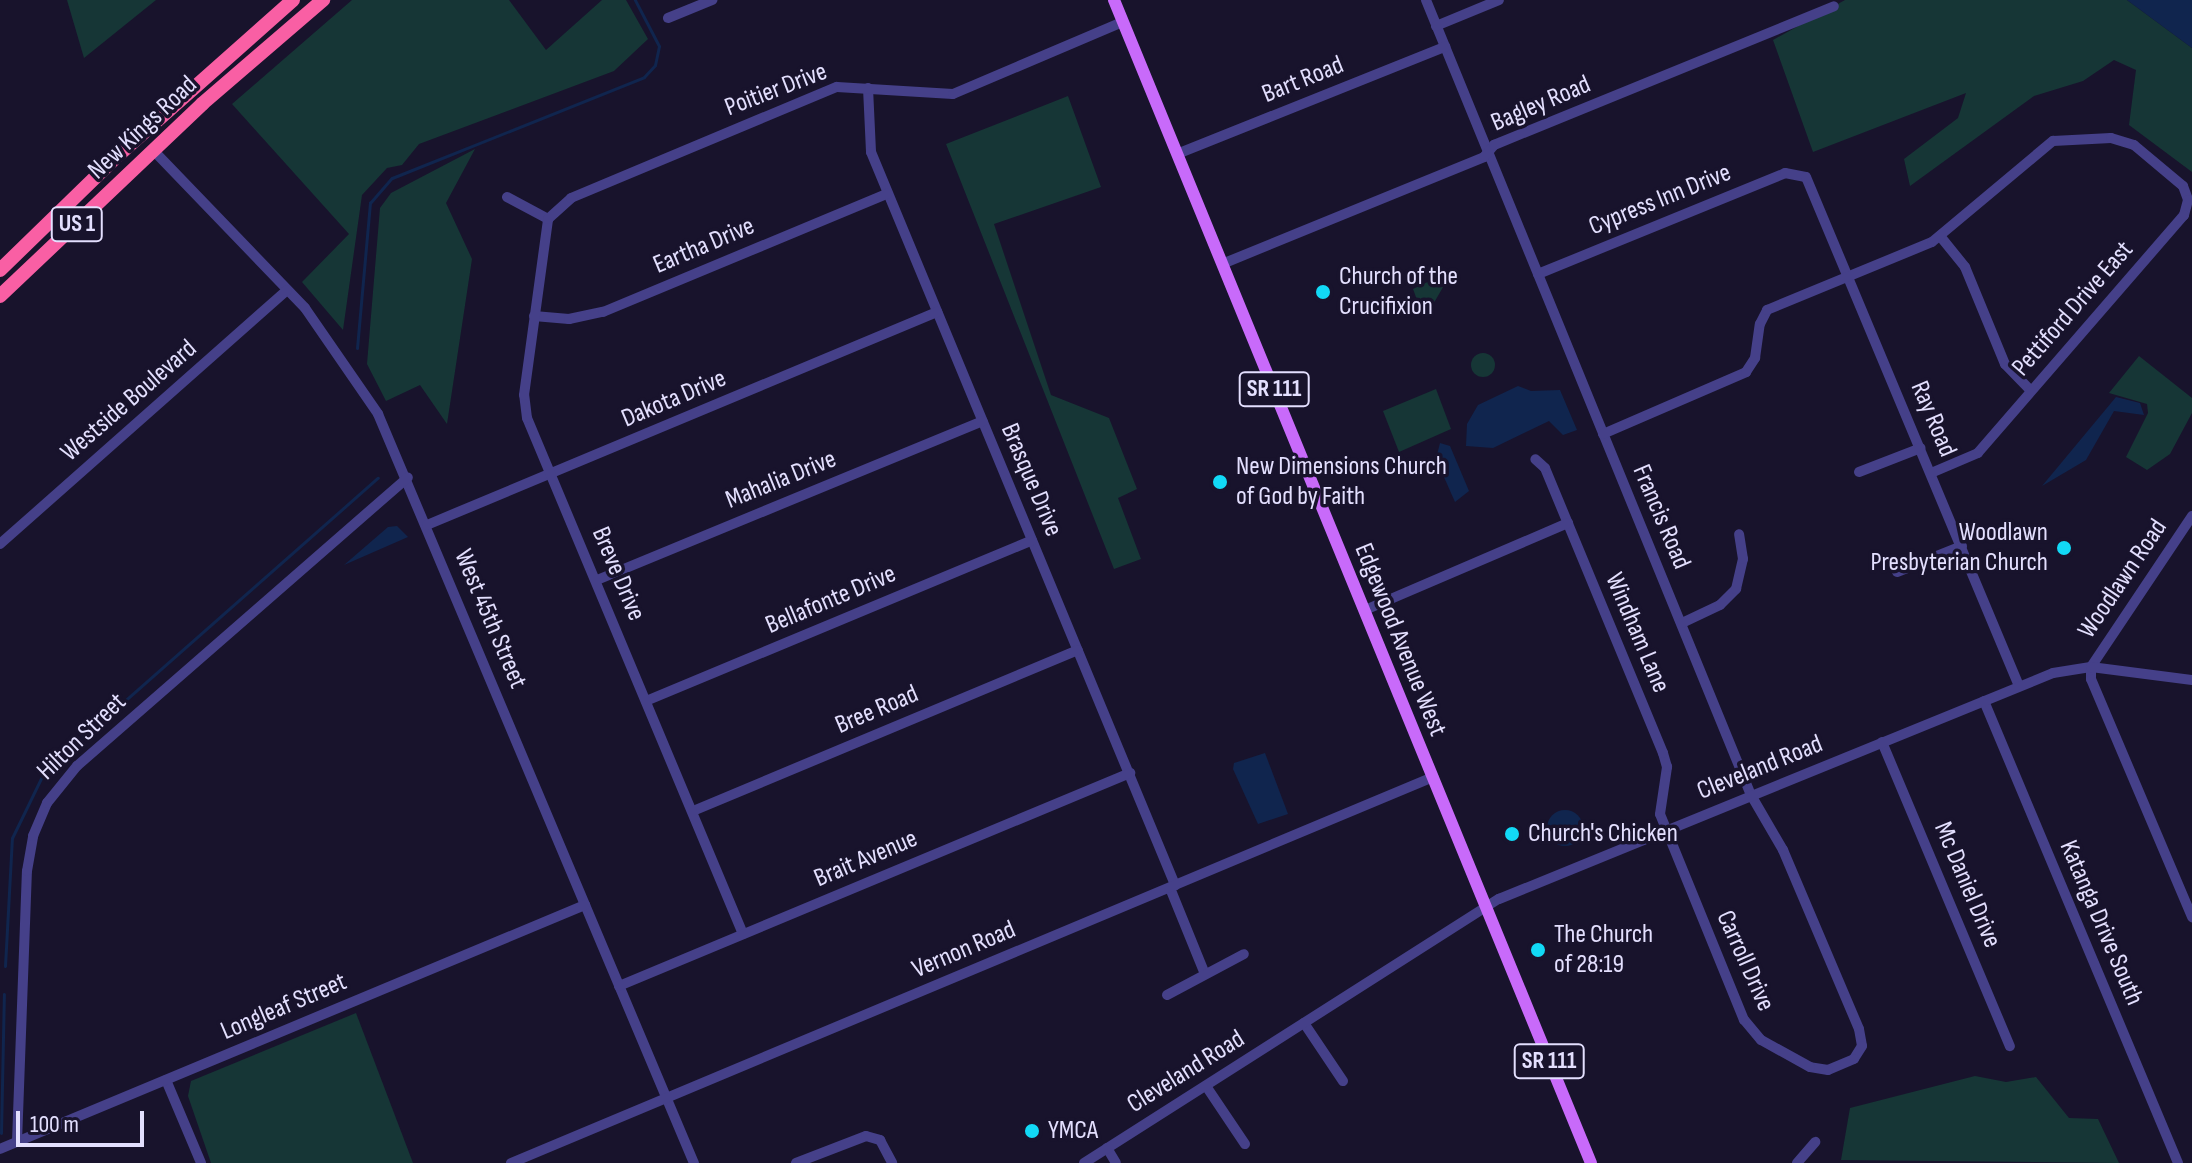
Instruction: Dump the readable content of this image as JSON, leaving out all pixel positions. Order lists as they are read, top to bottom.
{
  "streets": {
    "highway": ["New Kings Road", "US 1"],
    "main road": ["SR 111", "Edgewood Avenue West"],
    "street": [
      "Bart Road",
      "Poitier Drive",
      "Bagley Road",
      "Cypress Inn Drive",
      "Eartha Drive",
      "Pettiford Drive East",
      "Dakota Drive",
      "Westside Boulevard",
      "Ray Road",
      "Mahalia Drive",
      "Brasque Drive",
      "Francis Road",
      "Breve Drive",
      "Woodlawn Road",
      "Bellafonte Drive",
      "West 45th Street",
      "Windham Lane",
      "Bree Road",
      "Hilton Street",
      "Cleveland Road",
      "Brait Avenue",
      "Mc Daniel Drive",
      "Katanga Drive South",
      "Vernon Road",
      "Carroll Drive",
      "Longleaf Street"
    ]
  },
  "crossings": [
    ["Bart Road", "Francis Road"],
    ["Bart Road", "Edgewood Avenue West"],
    ["Poitier Drive", "Brasque Drive"],
    ["Poitier Drive", "Breve Drive"],
    ["Poitier Drive", "Edgewood Avenue West"],
    ["Bagley Road", "Francis Road"],
    ["Bagley Road", "Edgewood Avenue West"],
    ["New Kings Road", "West 45th Street"],
    ["Cypress Inn Drive", "Ray Road"],
    ["Cypress Inn Drive", "Francis Road"],
    ["Eartha Drive", "Brasque Drive"],
    ["Eartha Drive", "Breve Drive"],
    ["Pettiford Drive East", "Ray Road"],
    ["Pettiford Drive East", "Francis Road"],
    ["Dakota Drive", "Brasque Drive"],
    ["Dakota Drive", "Breve Drive"],
    ["Dakota Drive", "West 45th Street"],
    ["Westside Boulevard", "West 45th Street"],
    ["Ray Road", "Cleveland Road"],
    ["Mahalia Drive", "Brasque Drive"],
    ["Mahalia Drive", "Breve Drive"],
    ["Brasque Drive", "Bellafonte Drive"],
    ["Brasque Drive", "Bree Road"],
    ["Brasque Drive", "Brait Avenue"],
    ["Brasque Drive", "Vernon Road"],
    ["Francis Road", "Cleveland Road"],
    ["Francis Road", "Carroll Drive"],
    ["Breve Drive", "Bellafonte Drive"],
    ["Breve Drive", "Bree Road"],
    ["Breve Drive", "Brait Avenue"],
    ["Woodlawn Road", "Cleveland Road"],
    ["West 45th Street", "Hilton Street"],
    ["West 45th Street", "Brait Avenue"],
    ["West 45th Street", "Vernon Road"],
    ["West 45th Street", "Longleaf Street"],
    ["Windham Lane", "Cleveland Road"],
    ["Windham Lane", "Carroll Drive"],
    ["Edgewood Avenue West", "Cleveland Road"],
    ["Edgewood Avenue West", "Vernon Road"],
    ["Hilton Street", "Longleaf Street"],
    ["Cleveland Road", "Mc Daniel Drive"],
    ["Cleveland Road", "Katanga Drive South"],
    ["Cleveland Road", "Carroll Drive"]
  ],
  "places": [
    "Church of the Crucifixion",
    "New Dimensions Church of God by Faith",
    "Woodlawn Presbyterian Church",
    "Church's Chicken",
    "The Church of 28:19",
    "YMCA"
  ],
  "scale_bar": "100 m"
}
